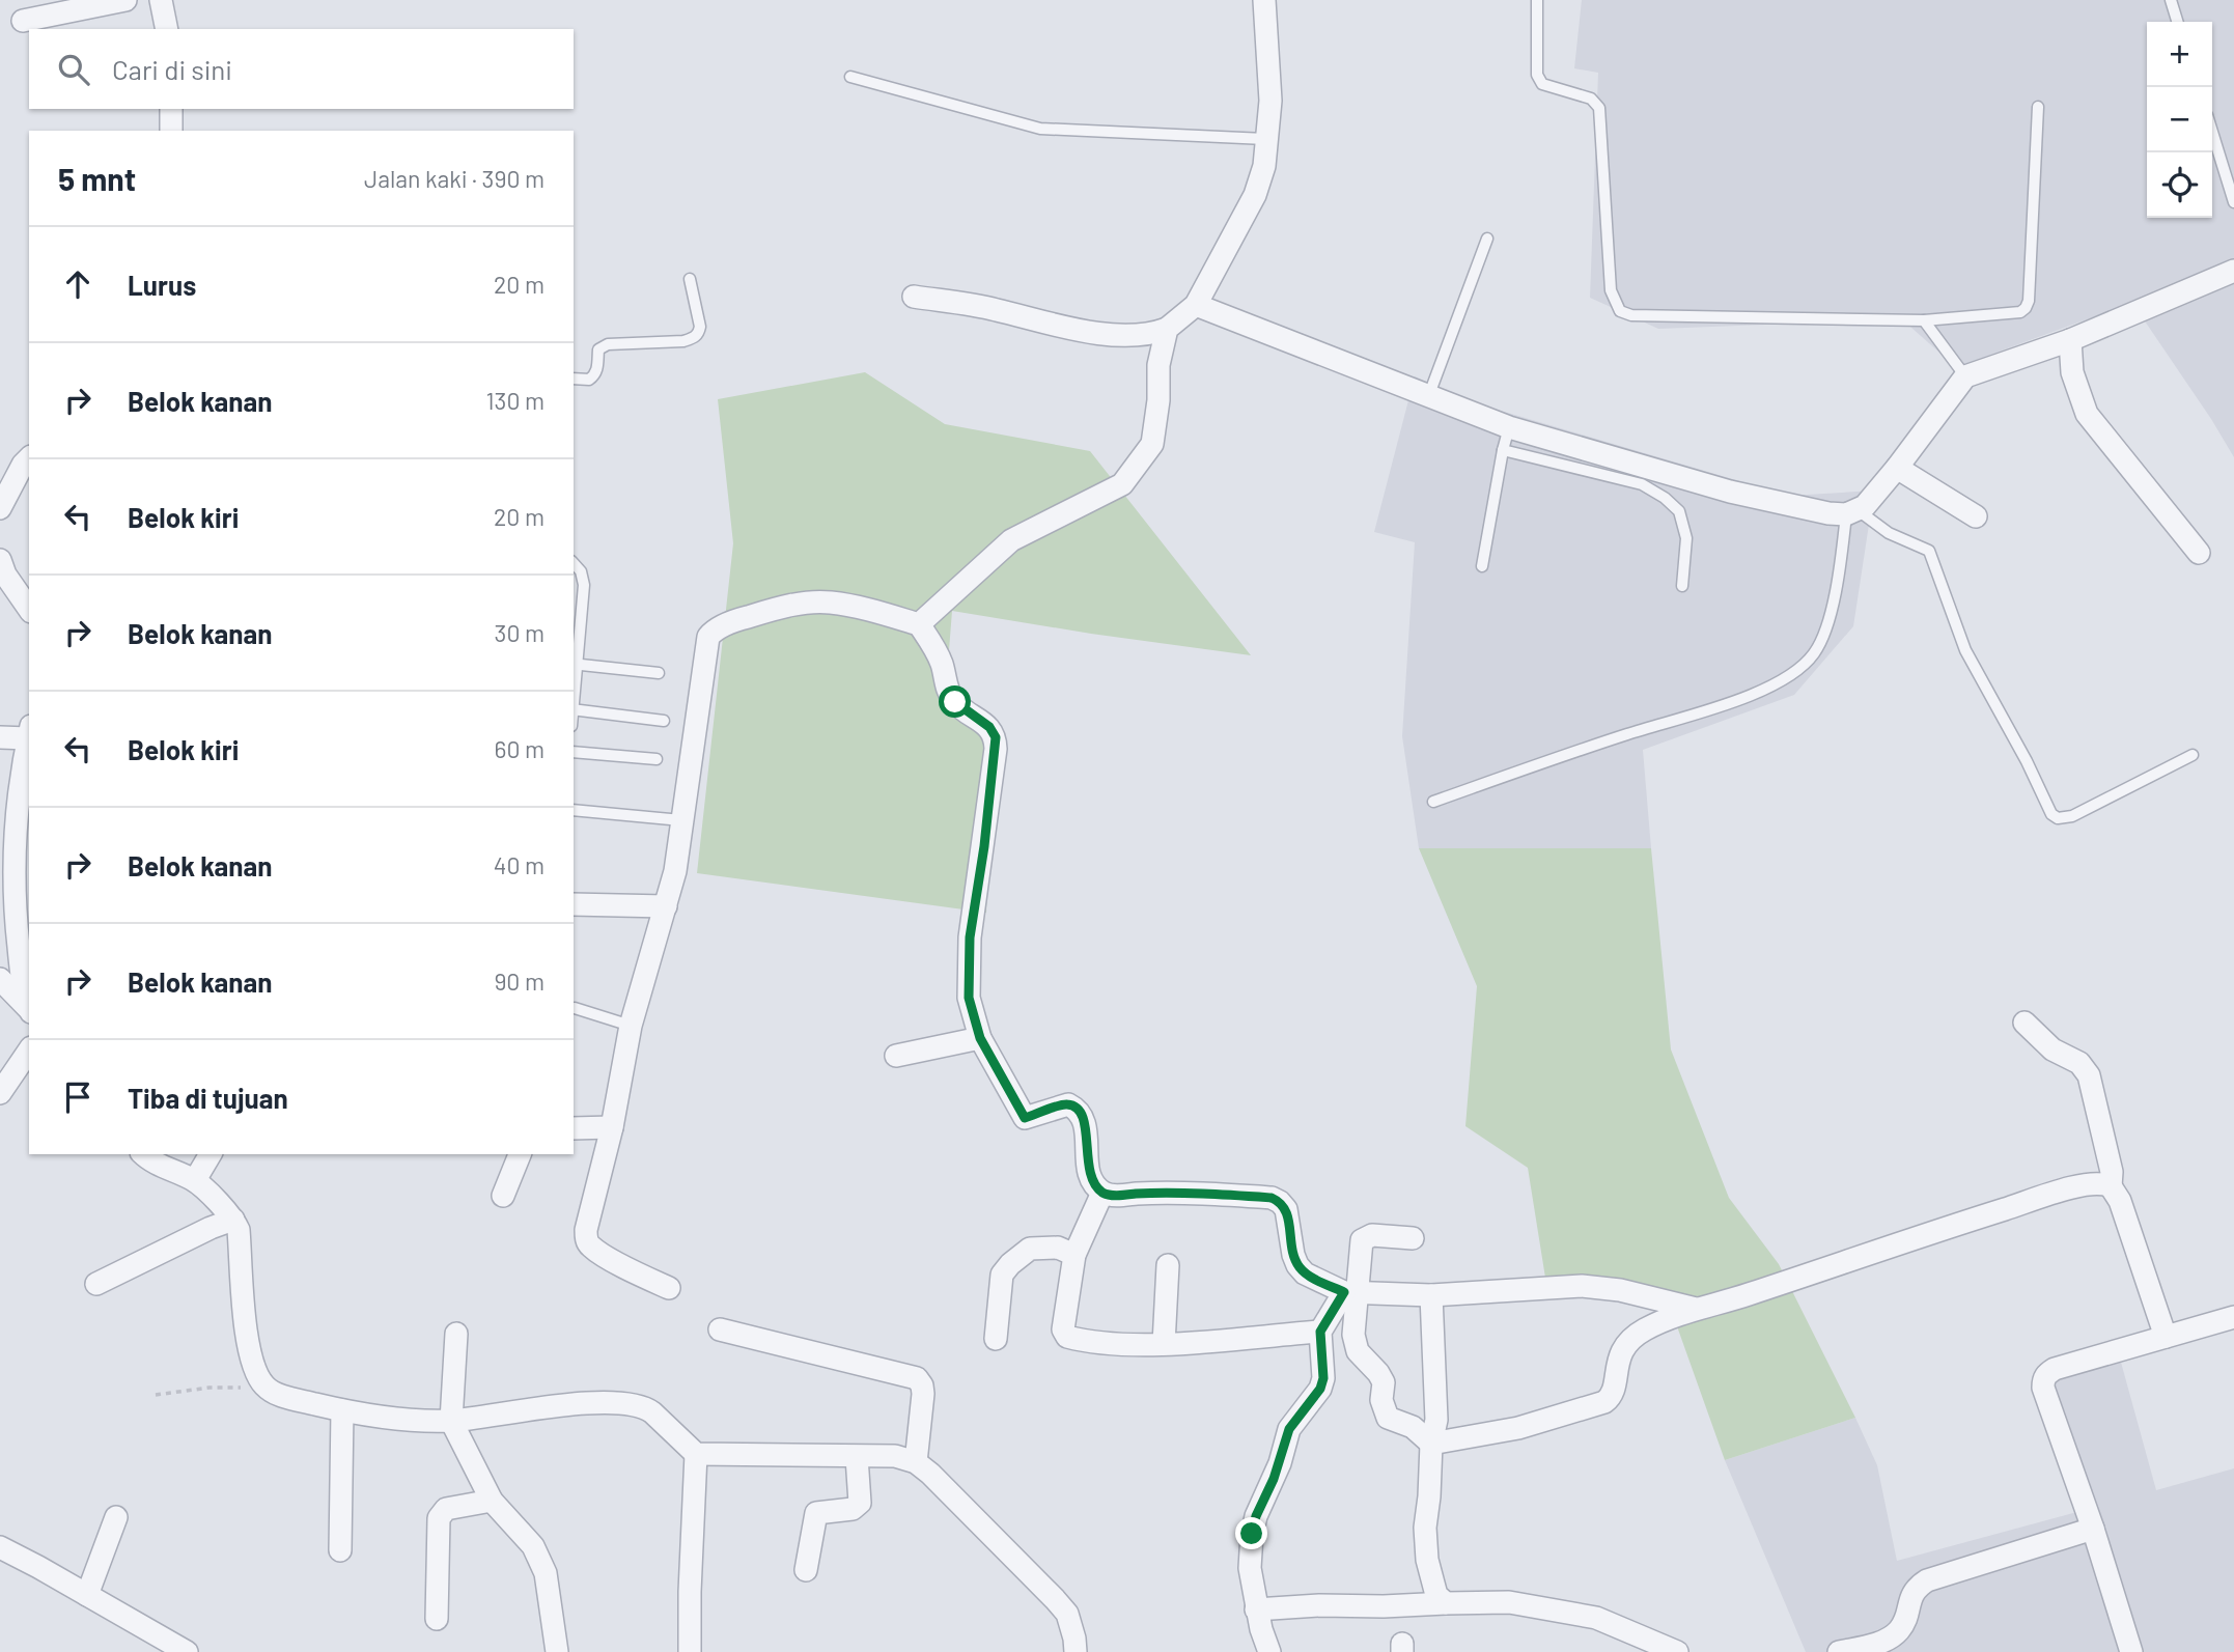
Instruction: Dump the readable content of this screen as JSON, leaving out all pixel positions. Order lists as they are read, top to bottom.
{
  "page": {
    "map_buttons": ["+", "−"],
    "search": "Cari di sini",
    "heading": ["5 mnt", "Jalan kaki · 390 m"],
    "list": [
      ["Lurus", "20 m"],
      ["Belok kanan", "130 m"],
      ["Belok kiri", "20 m"],
      ["Belok kanan", "30 m"],
      ["Belok kiri", "60 m"],
      ["Belok kanan", "40 m"],
      ["Belok kanan", "90 m"],
      "Tiba di tujuan"
    ]
  }
}
